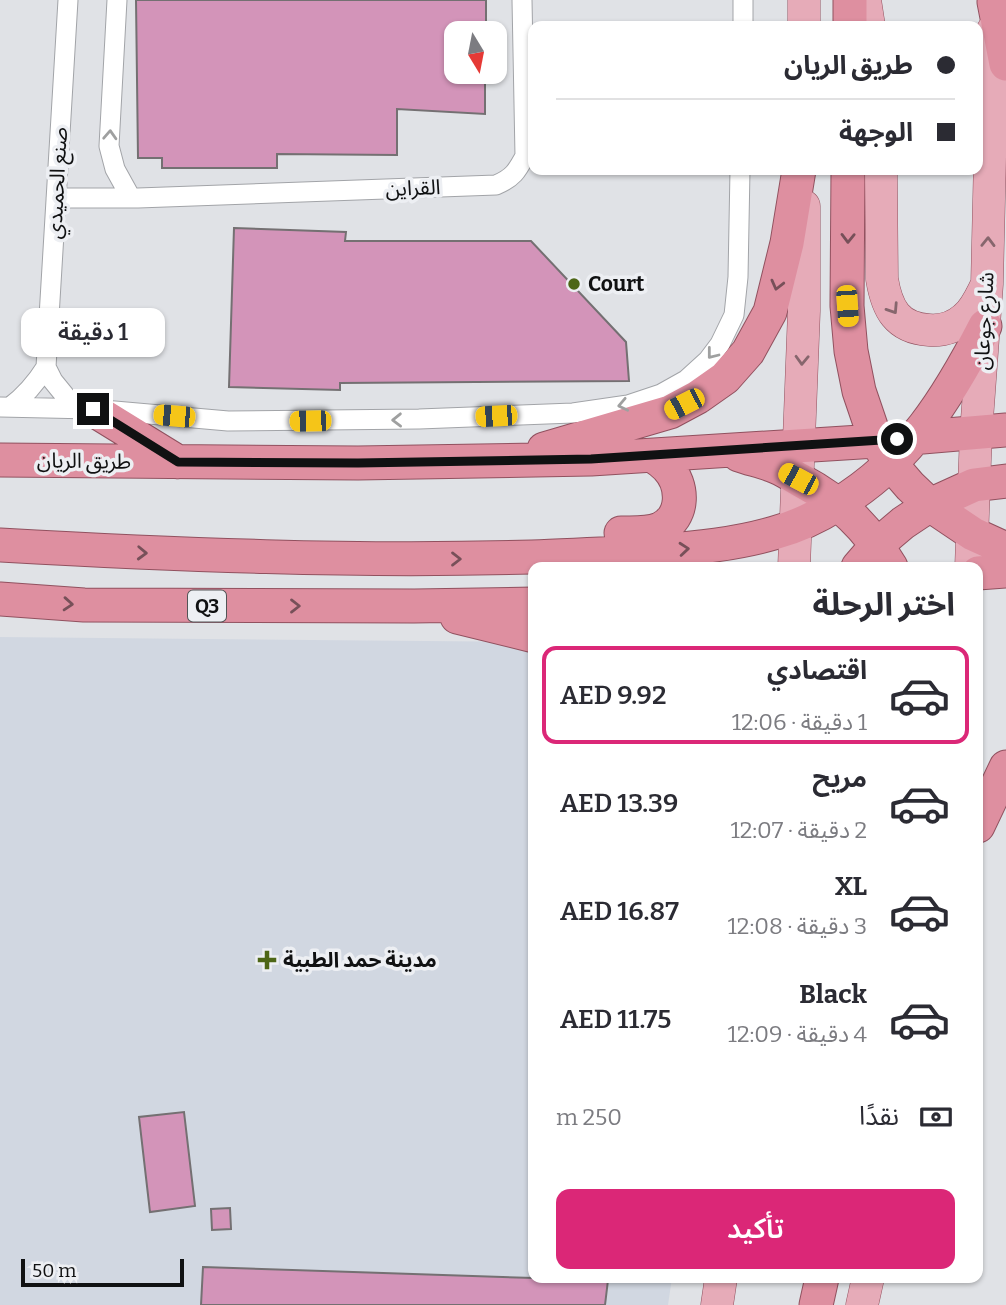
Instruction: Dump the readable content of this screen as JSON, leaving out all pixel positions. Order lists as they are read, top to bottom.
{
  "streets": {
    "highway": ["طريق الريان", "Q3"],
    "main road": ["شارع جوعان"],
    "street": ["صنع الحميدي", "القراين"]
  },
  "crossings": [
    ["صنع الحميدي", "القراين"],
    ["شارع جوعان", "طريق الريان"]
  ],
  "places": {
    "other": ["Court"],
    "health": ["مدينة حمد الطبية"]
  },
  "scale_bar": "50 m",
  "north": "bottom",
  "page": {
    "banner": ["طريق الريان", "الوجهة"],
    "bubble": "1 دقيقة",
    "heading": "اختر الرحلة",
    "list": [
      {
        "name": "اقتصادي",
        "note": "1 دقيقة · 12:06",
        "value": "AED 9.92"
      },
      {
        "name": "مريح",
        "note": "2 دقيقة · 12:07",
        "value": "AED 13.39"
      },
      {
        "name": "XL",
        "note": "3 دقيقة · 12:08",
        "value": "AED 16.87"
      },
      {
        "name": "Black",
        "note": "4 دقيقة · 12:09",
        "value": "AED 11.75"
      }
    ],
    "pay": ["نقدًا", "250 m"],
    "buttons": "تأكيد",
    "scale": "50 m"
  }
}
